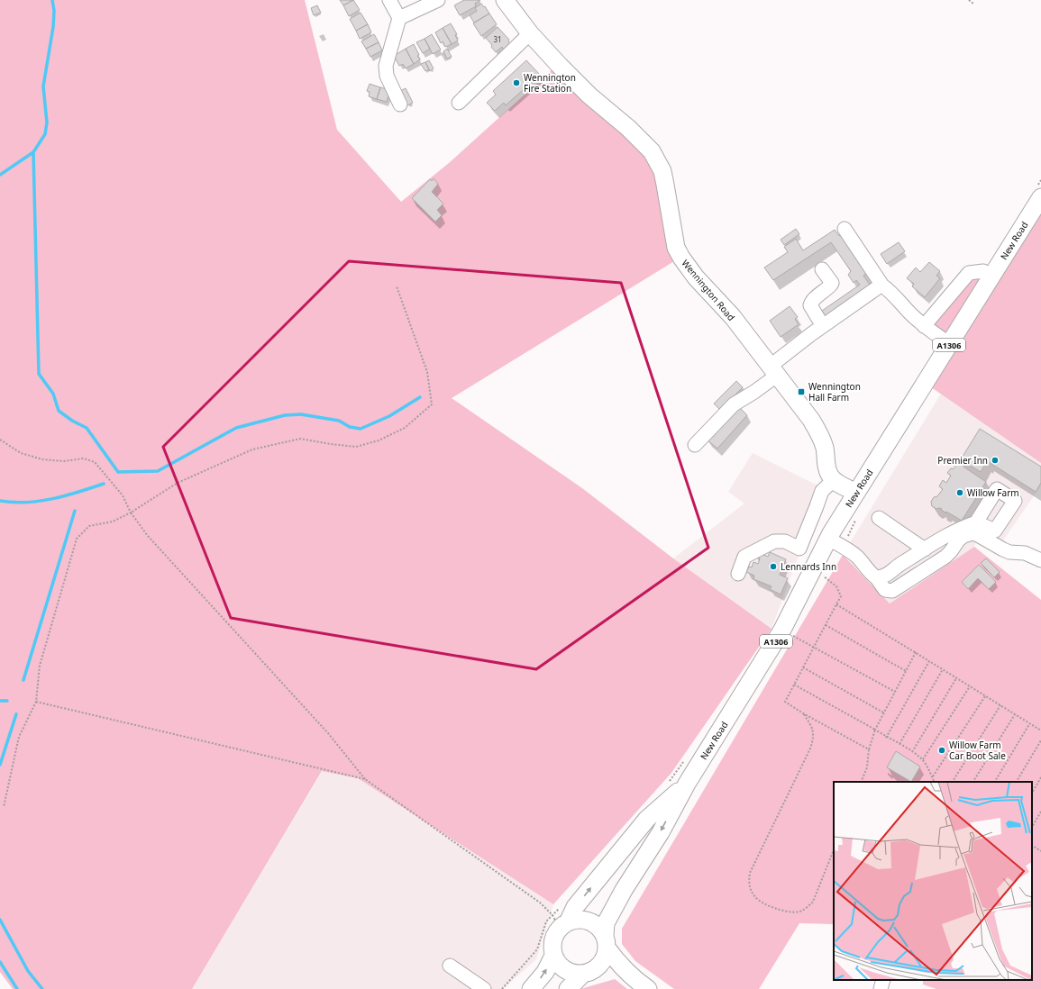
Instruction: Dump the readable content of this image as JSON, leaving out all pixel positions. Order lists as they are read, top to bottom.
{
  "streets": {
    "main road": ["New Road", "Wennington Road", "A1306"]
  },
  "places": {
    "other": [
      "Wennington Fire Station",
      "Premier Inn",
      "Willow Farm",
      "Lennards Inn",
      "Willow Farm Car Boot Sale"
    ],
    "transit": ["Wennington Hall Farm"]
  },
  "house_numbers": ["31"]
}
